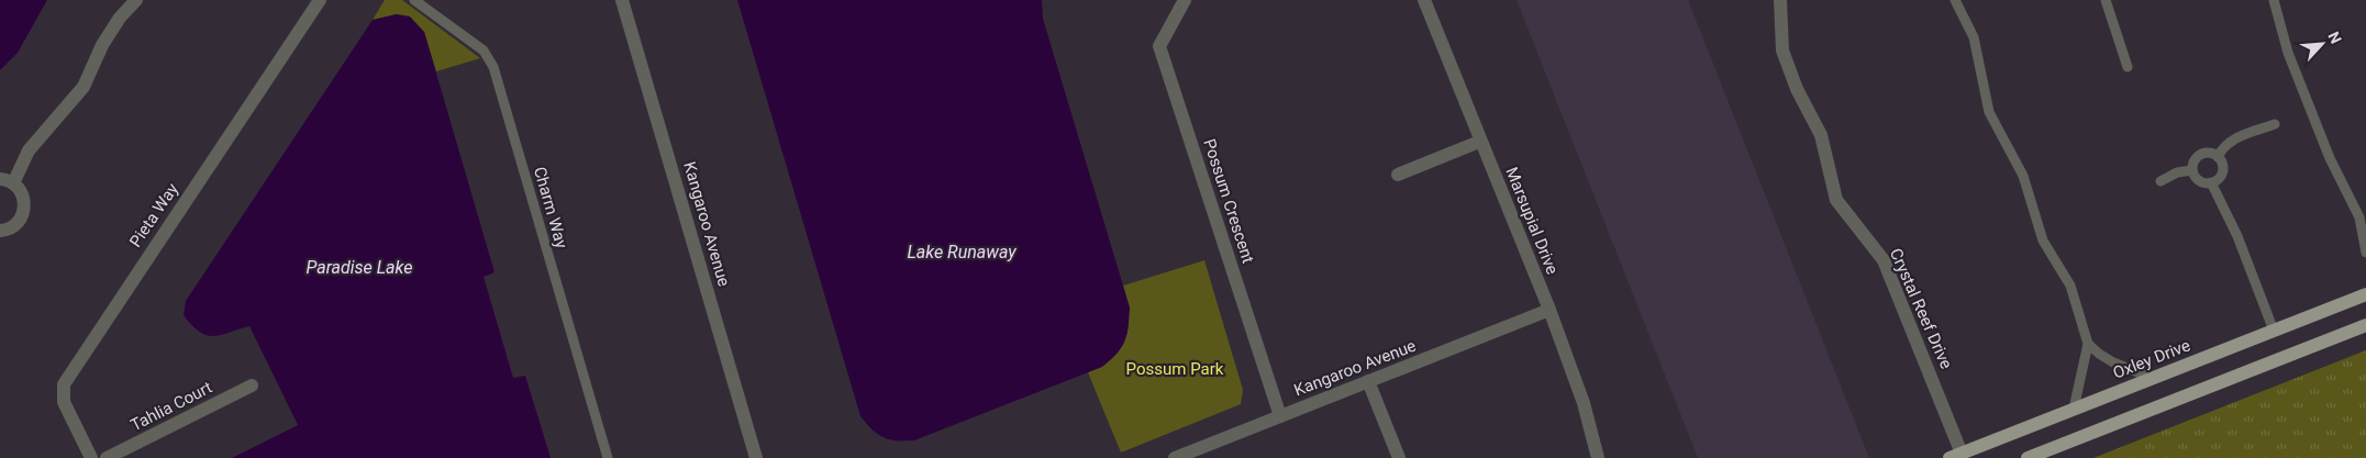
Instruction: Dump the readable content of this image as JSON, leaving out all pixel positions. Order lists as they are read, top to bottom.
{
  "streets": {
    "main road": ["Oxley Drive"],
    "street": [
      "Possum Crescent",
      "Pieta Way",
      "Marsupial Drive",
      "Kangaroo Avenue",
      "Crystal Reef Drive",
      "Tahlia Court"
    ],
    "lane": ["Charm Way"]
  },
  "crossings": [
    ["Possum Crescent", "Kangaroo Avenue"],
    ["Marsupial Drive", "Kangaroo Avenue"],
    ["Crystal Reef Drive", "Oxley Drive"]
  ],
  "water": ["Lake Runaway", "Paradise Lake"],
  "parks": ["Possum Park"],
  "north": "top right"
}
